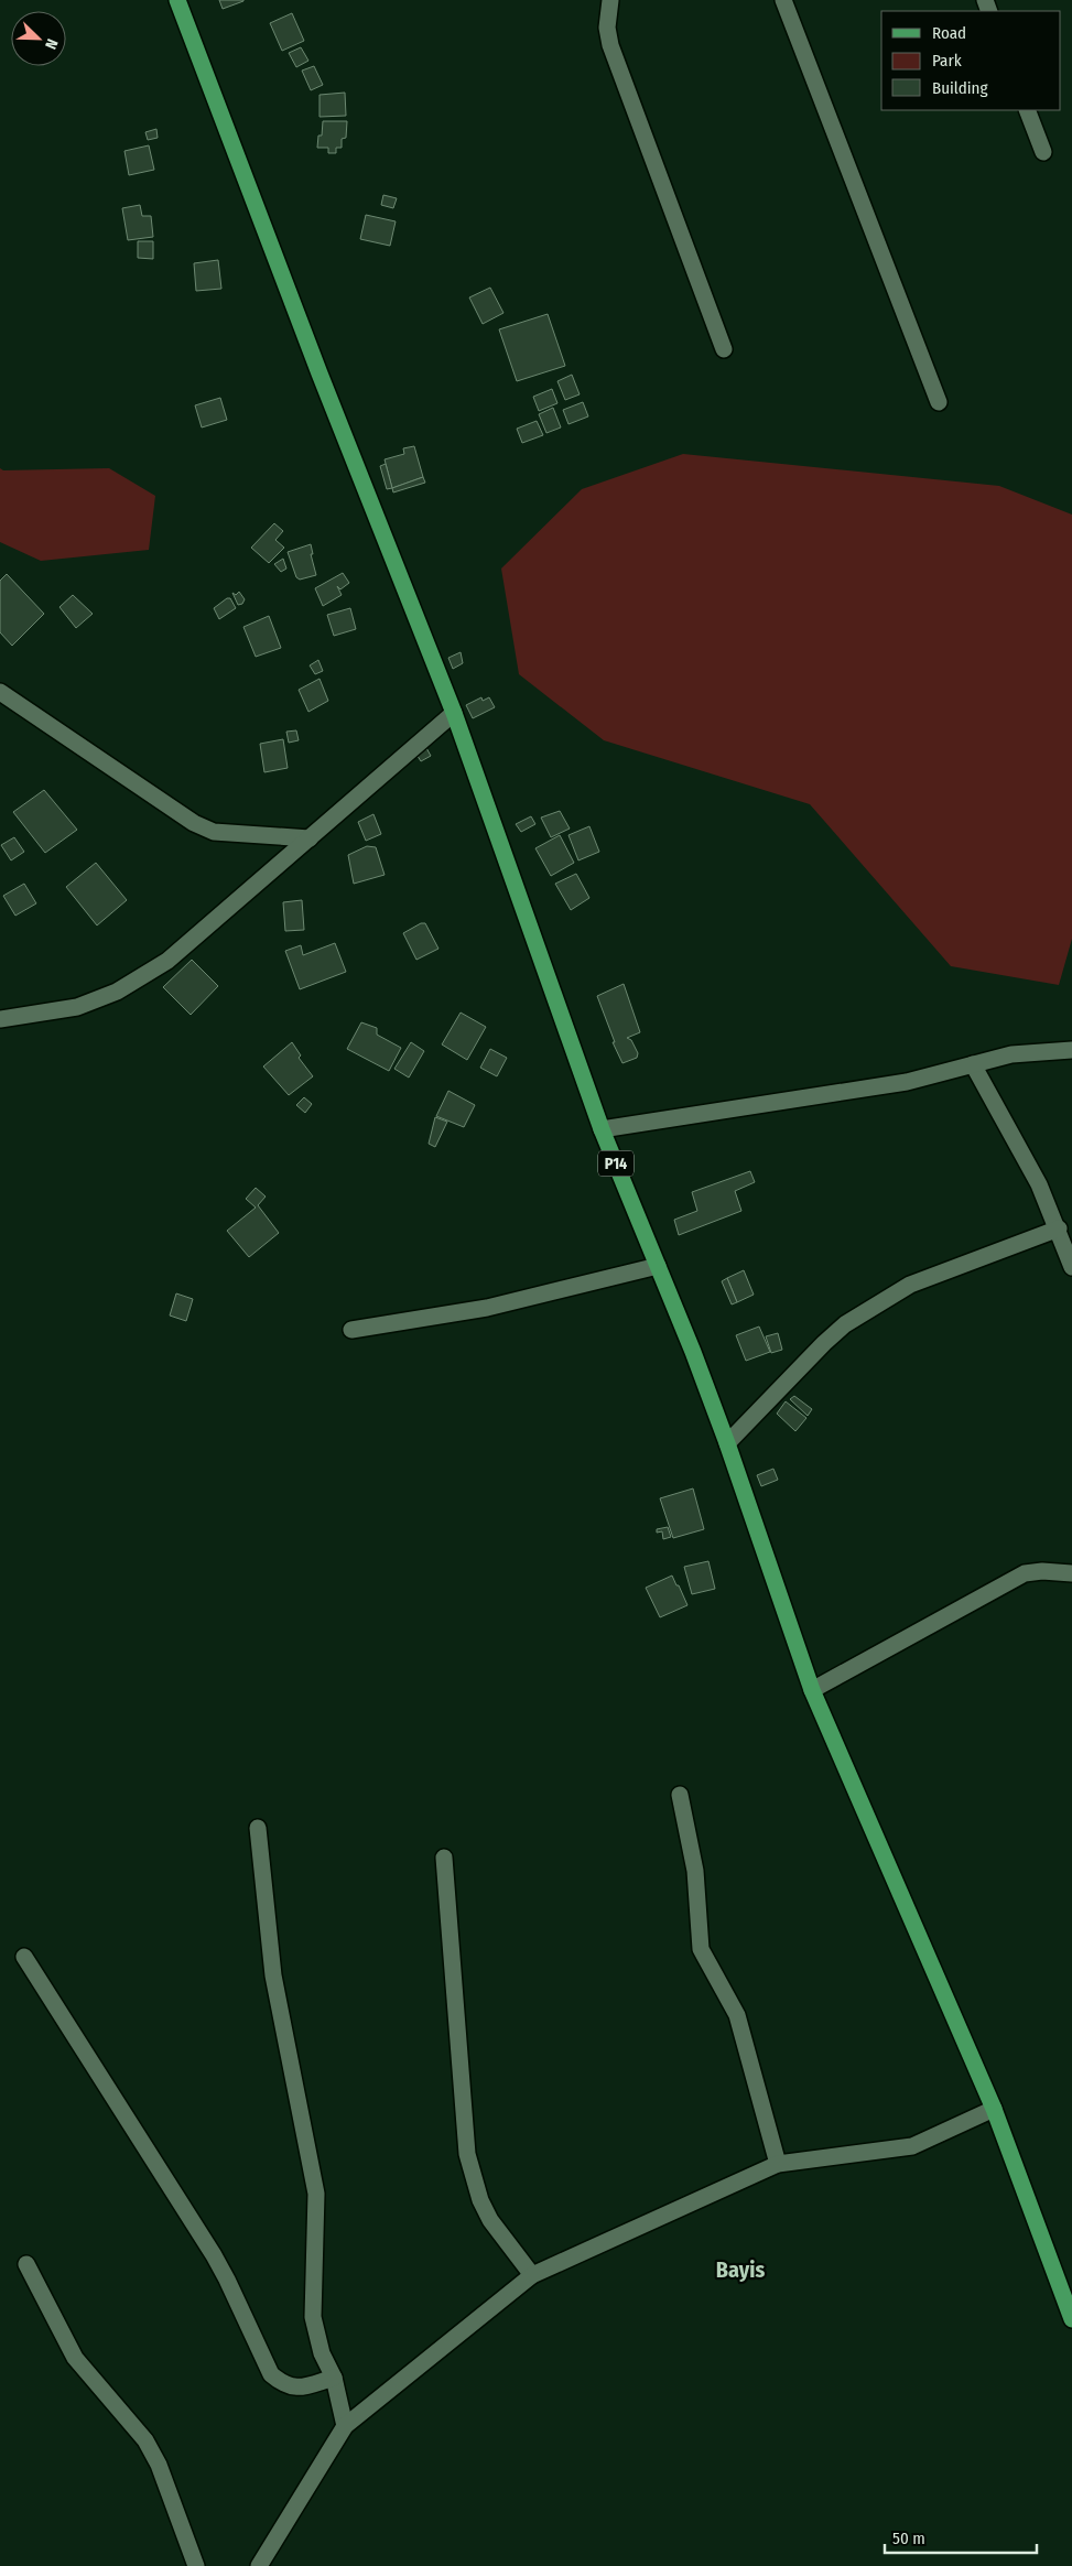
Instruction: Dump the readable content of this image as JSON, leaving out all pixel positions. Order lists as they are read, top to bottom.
{
  "streets": {
    "main road": ["P14"]
  },
  "districts": ["Bayis"],
  "legend": ["Road", "Park", "Building"],
  "scale_bar": "50 m",
  "north": "bottom right"
}
